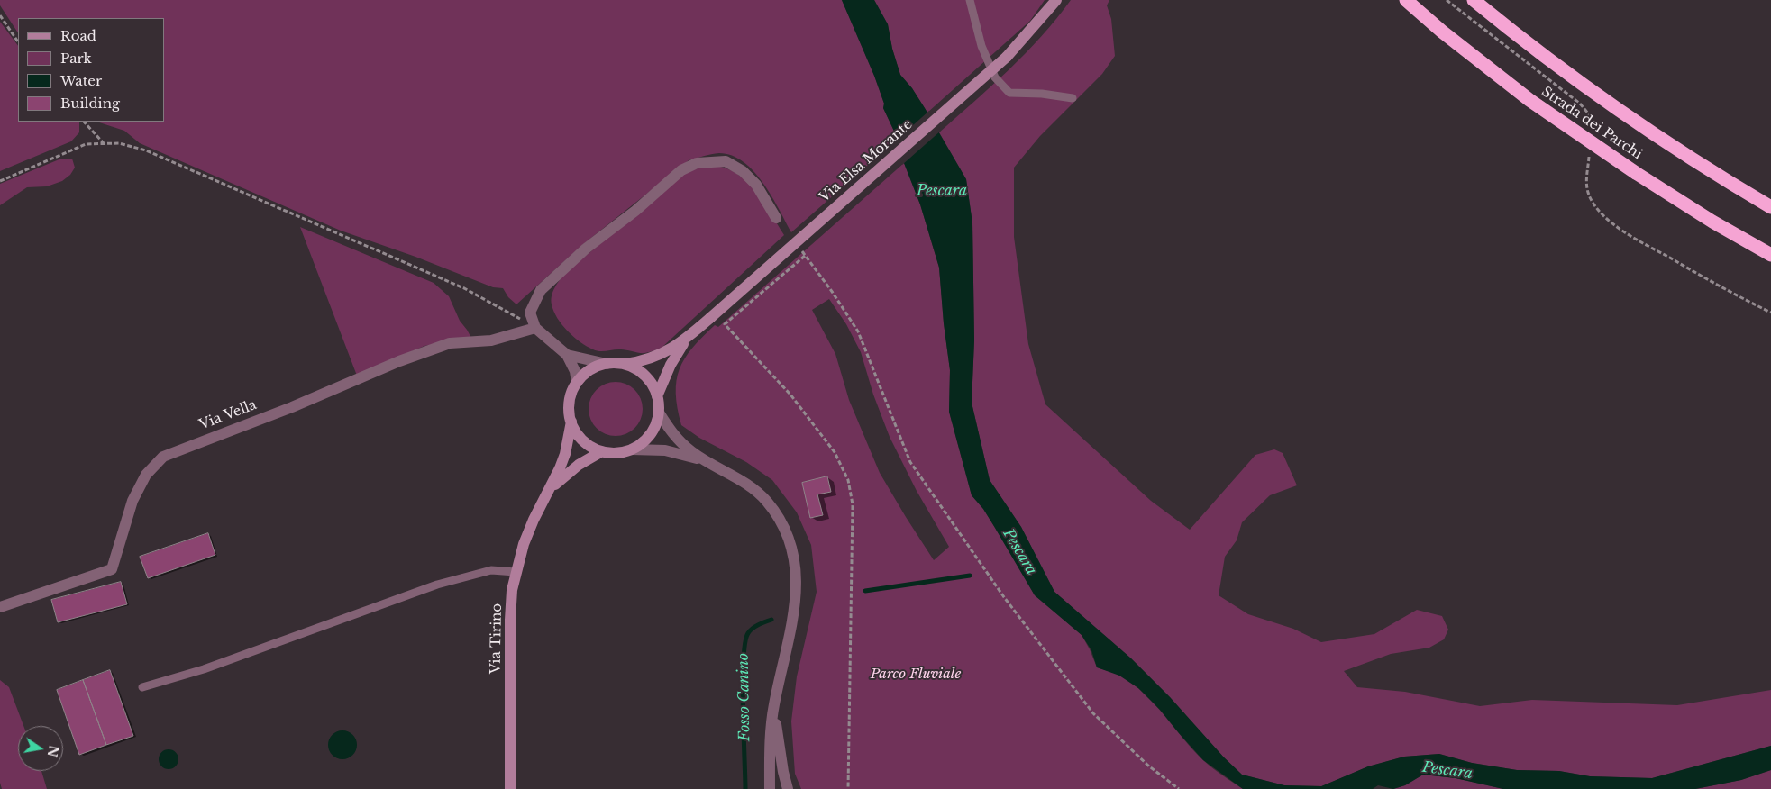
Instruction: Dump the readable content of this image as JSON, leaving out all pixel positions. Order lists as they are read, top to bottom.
{
  "streets": {
    "highway": ["Strada dei Parchi"],
    "main road": ["Via Elsa Morante", "Via Tirino"],
    "street": ["Via Vella"]
  },
  "crossings": [
    ["Via Elsa Morante", "Via Tirino"]
  ],
  "water": ["Pescara", "Fosso Canino"],
  "parks": ["Parco Fluviale"],
  "legend": [
    "Road",
    "Park",
    "Water",
    "Building"
  ],
  "north": "right"
}
